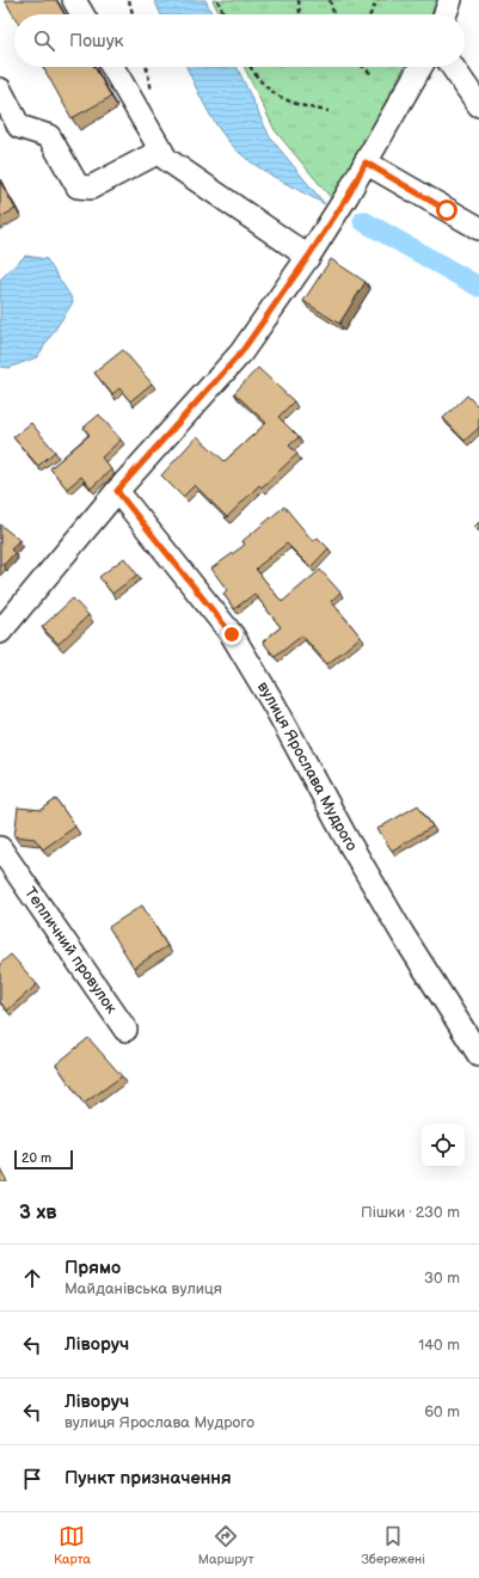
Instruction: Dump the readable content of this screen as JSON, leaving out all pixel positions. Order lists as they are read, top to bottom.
{
  "streets": {
    "street": ["вулиця Ярослава Мудрого", "Тепличний провулок"]
  },
  "scale_bar": "20 m",
  "page": {
    "search": "Пошук",
    "scale": "20 m",
    "heading": ["3 хв", "Пішки · 230 m"],
    "list": [
      ["Прямо", "Майданівська вулиця", "30 m"],
      ["Ліворуч", "140 m"],
      ["Ліворуч", "вулиця Ярослава Мудрого", "60 m"],
      "Пункт призначення"
    ],
    "nav": ["Карта", "Маршрут", "Збережені"]
  }
}
